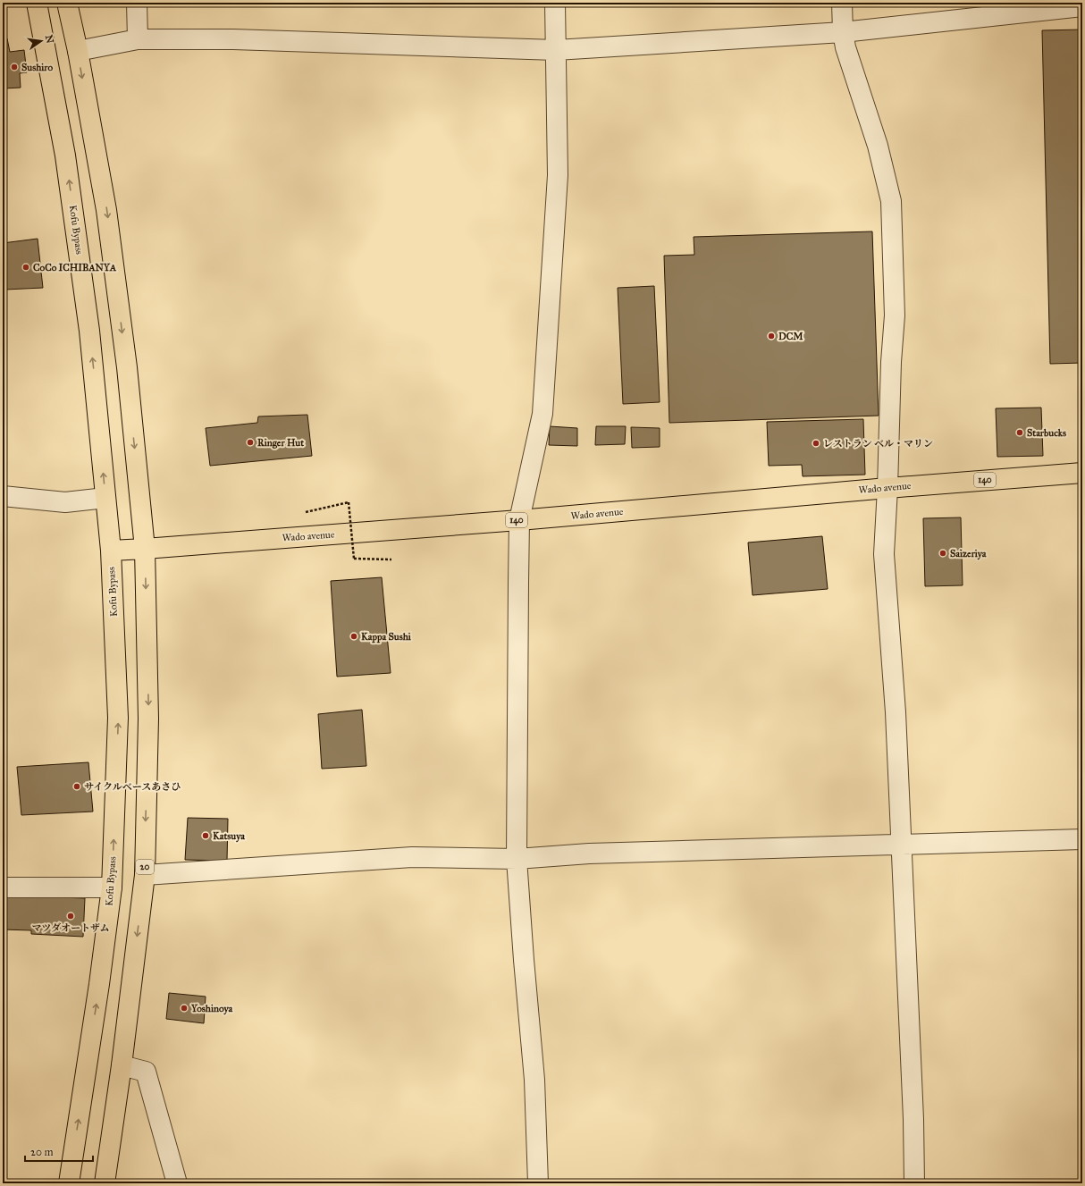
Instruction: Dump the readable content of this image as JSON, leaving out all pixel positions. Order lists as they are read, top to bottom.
{
  "streets": {
    "highway": [
      "Kofu Bypass",
      "140",
      "Wado avenue",
      "20"
    ]
  },
  "crossings": [
    ["Kofu Bypass", "Wado avenue"],
    ["Wado avenue", "20"]
  ],
  "places": [
    "Sushiro",
    "CoCo ICHIBANYA",
    "DCM",
    "Starbucks",
    "Ringer Hut",
    "レストラン ベル・マリン",
    "Saizeriya",
    "Kappa Sushi",
    "サイクルベースあさひ",
    "Katsuya",
    "マツダオートザム",
    "Yoshinoya"
  ],
  "scale_bar": "20 m",
  "north": "right"
}
